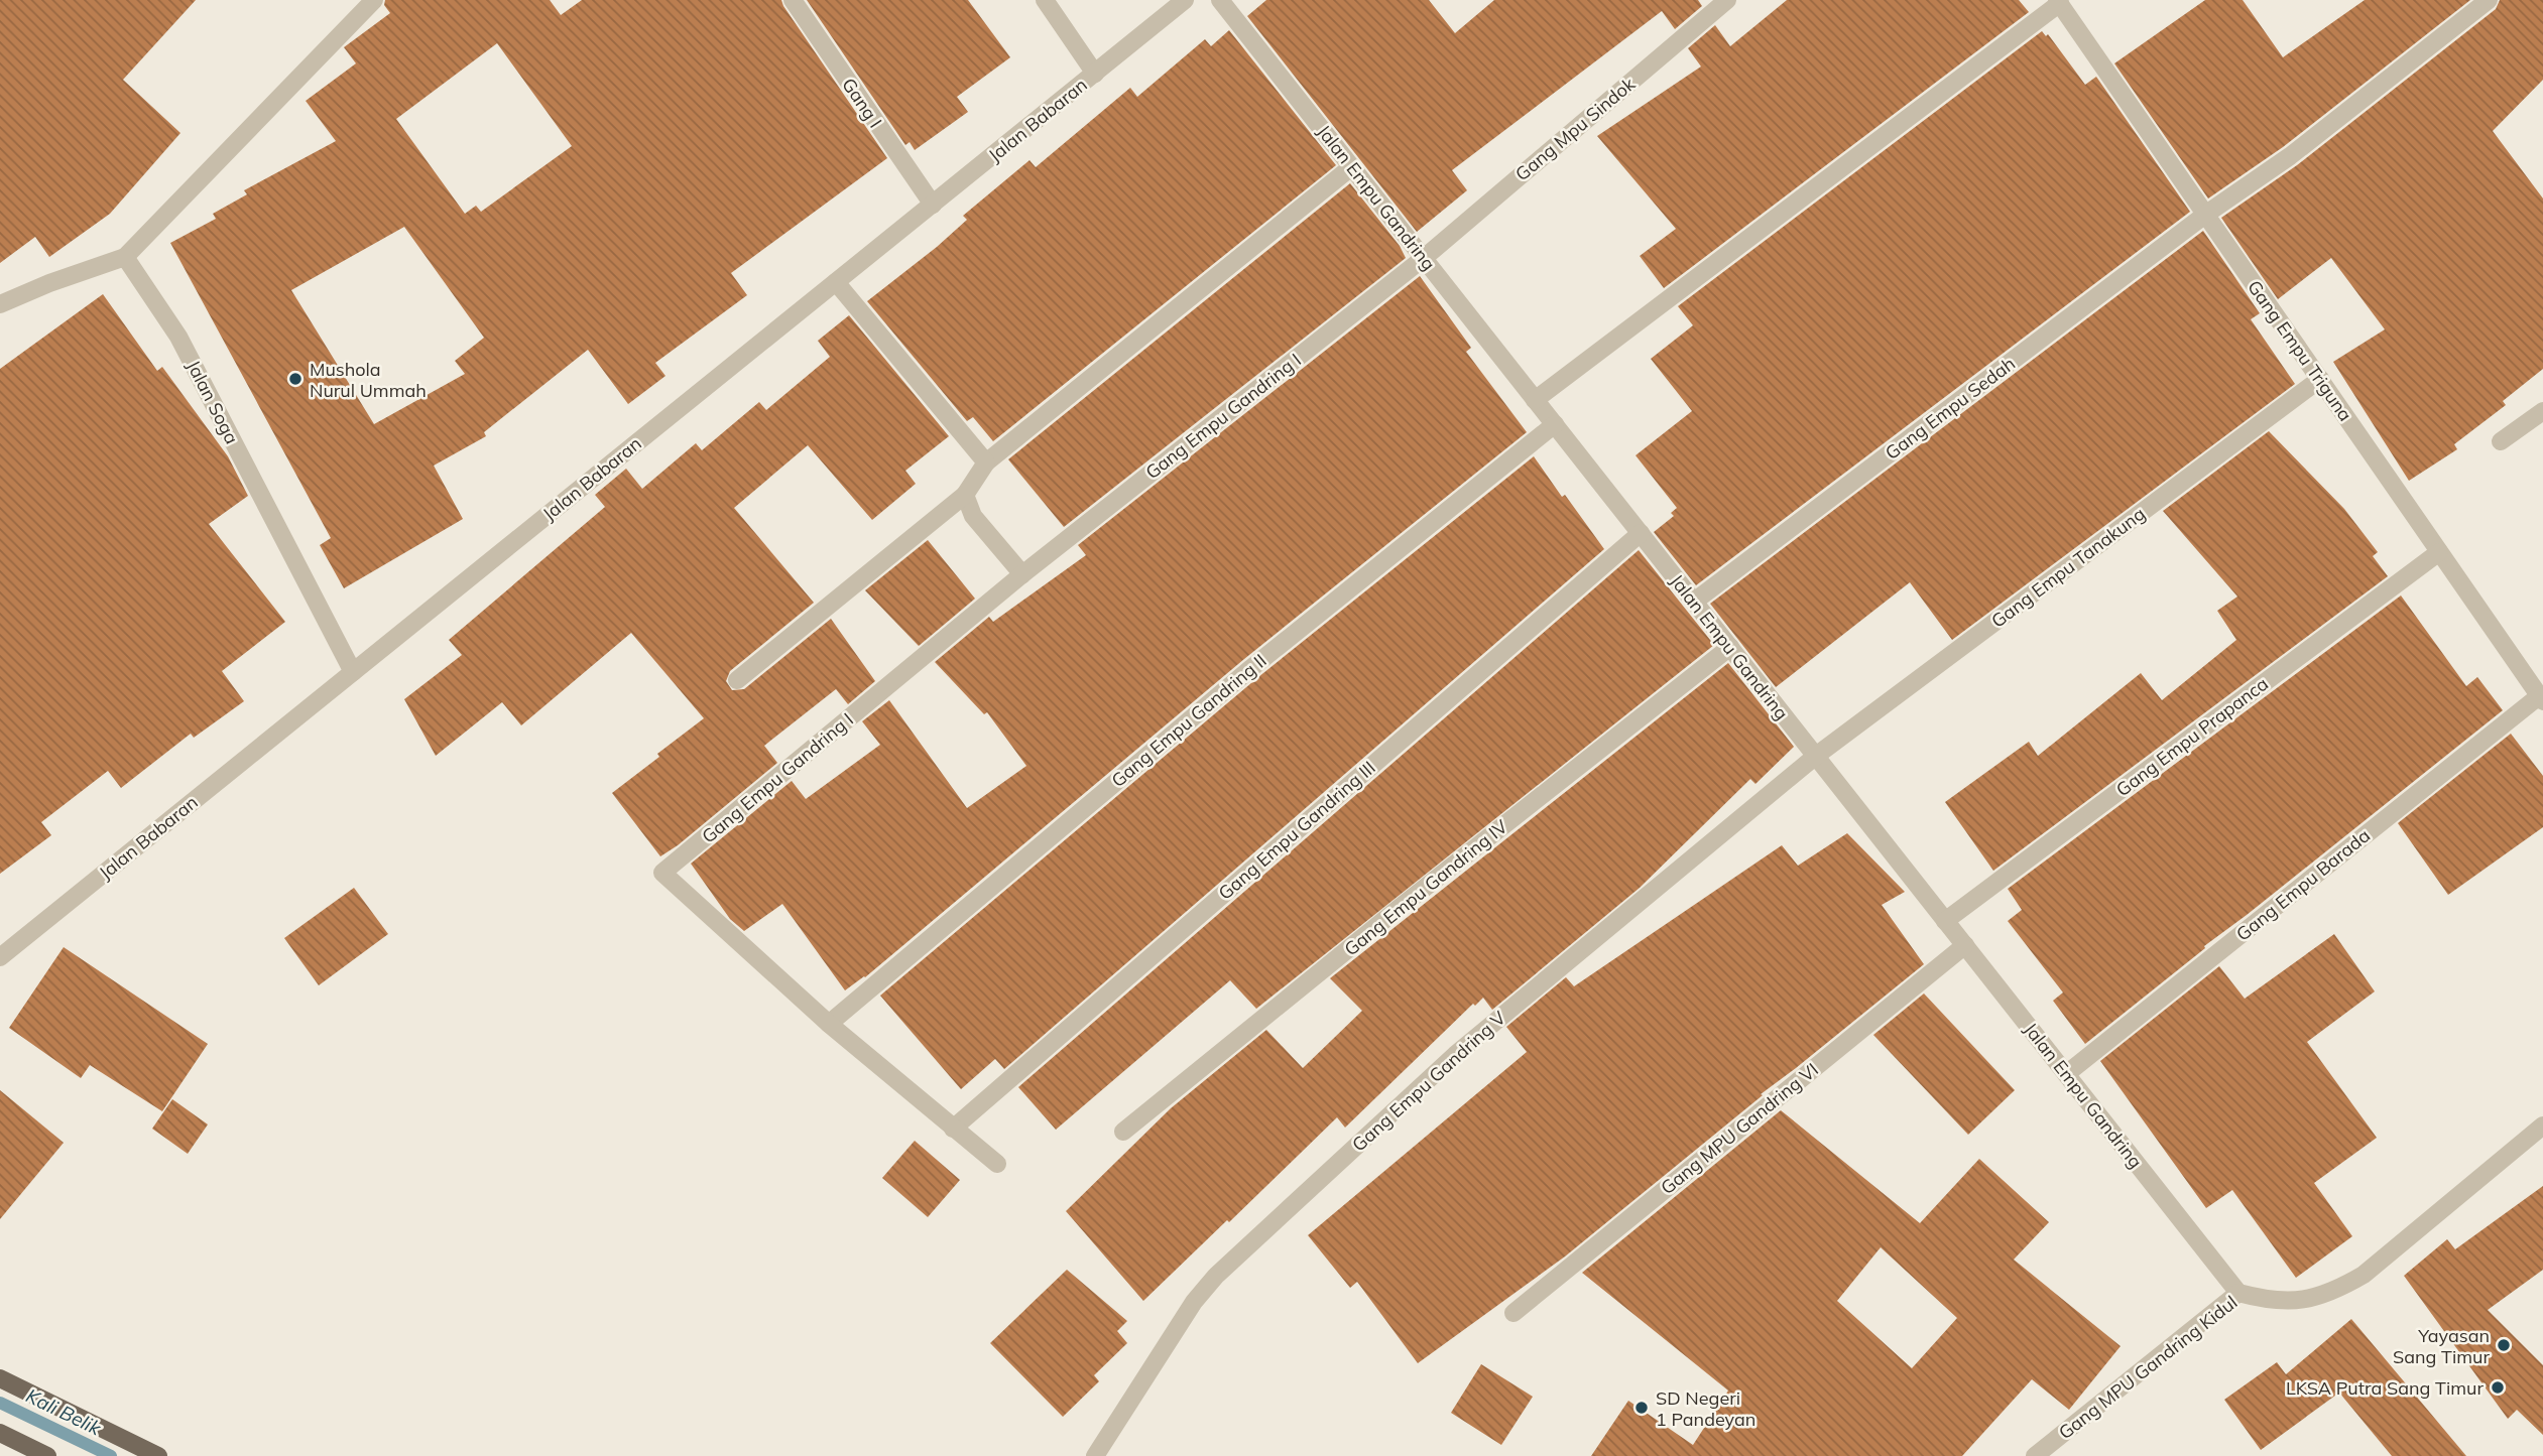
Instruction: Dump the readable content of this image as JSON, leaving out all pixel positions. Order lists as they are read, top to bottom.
{
  "streets": {
    "street": [
      "Gang I",
      "Jalan Babaran",
      "Gang Mpu Sindok",
      "Jalan Empu Gandring",
      "Gang Empu Triguna",
      "Jalan Soga",
      "Gang Empu Sedah",
      "Gang Empu Gandring I",
      "Gang Empu Tanakung",
      "Gang Empu Gandring II",
      "Gang Empu Prapanca",
      "Gang Empu Gandring III",
      "Gang Empu Barada",
      "Gang Empu Gandring IV",
      "Gang Empu Gandring V",
      "Gang MPU Gandring VI",
      "Gang MPU Gandring Kidul"
    ]
  },
  "crossings": [
    ["Gang I", "Jalan Babaran"],
    ["Jalan Babaran", "Jalan Soga"],
    ["Gang Mpu Sindok", "Jalan Empu Gandring"],
    ["Gang Mpu Sindok", "Gang Empu Gandring I"],
    ["Jalan Empu Gandring", "Gang Empu Sedah"],
    ["Jalan Empu Gandring", "Gang Empu Gandring I"],
    ["Jalan Empu Gandring", "Gang Empu Tanakung"],
    ["Jalan Empu Gandring", "Gang Empu Gandring II"],
    ["Jalan Empu Gandring", "Gang Empu Prapanca"],
    ["Jalan Empu Gandring", "Gang Empu Gandring III"],
    ["Jalan Empu Gandring", "Gang Empu Barada"],
    ["Jalan Empu Gandring", "Gang Empu Gandring IV"],
    ["Jalan Empu Gandring", "Gang Empu Gandring V"],
    ["Jalan Empu Gandring", "Gang MPU Gandring VI"],
    ["Jalan Empu Gandring", "Gang MPU Gandring Kidul"],
    ["Gang Empu Triguna", "Gang Empu Sedah"],
    ["Gang Empu Triguna", "Gang Empu Tanakung"],
    ["Gang Empu Triguna", "Gang Empu Prapanca"],
    ["Gang Empu Triguna", "Gang Empu Barada"],
    ["Gang Empu Gandring I", "Gang Empu Gandring II"],
    ["Gang Empu Tanakung", "Gang Empu Gandring V"]
  ],
  "water": ["Kali Belik"],
  "places": [
    "Mushola Nurul Ummah",
    "Yayasan Sang Timur",
    "LKSA Putra Sang Timur",
    "SD Negeri 1 Pandeyan"
  ]
}
